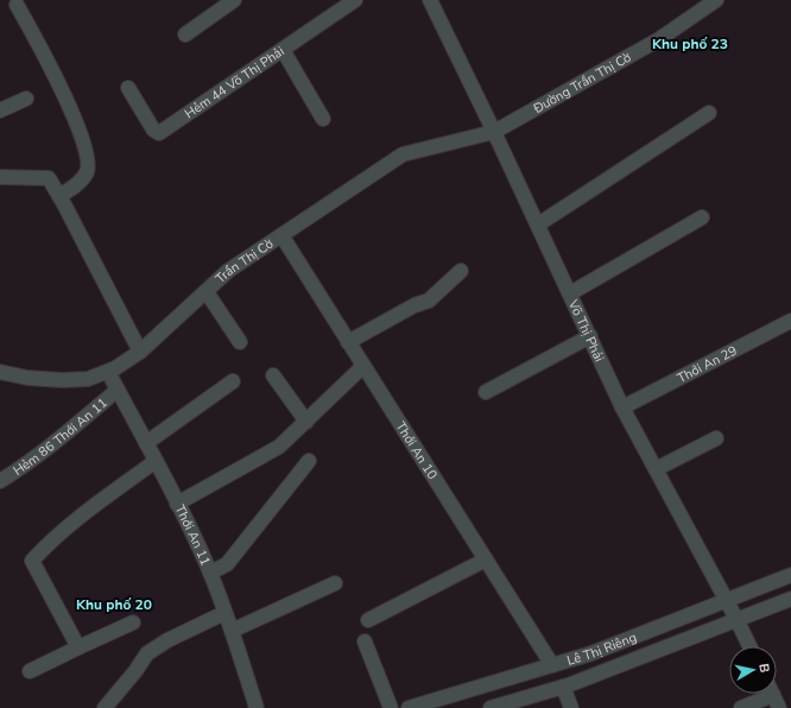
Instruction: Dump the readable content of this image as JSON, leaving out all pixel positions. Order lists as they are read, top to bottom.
{
  "streets": {
    "street": [
      "Hẻm 44 Võ Thị Phải",
      "Đường Trần Thị Cờ",
      "Trần Thị Cờ",
      "Võ Thị Phải",
      "Thới An 29",
      "Hẻm 86 Thới An 11",
      "Thới An 10",
      "Thới An 11",
      "Lê Thị Riêng"
    ]
  },
  "crossings": [
    ["Đường Trần Thị Cờ", "Trần Thị Cờ"],
    ["Đường Trần Thị Cờ", "Võ Thị Phải"],
    ["Trần Thị Cờ", "Võ Thị Phải"],
    ["Trần Thị Cờ", "Thới An 10"],
    ["Trần Thị Cờ", "Thới An 11"],
    ["Võ Thị Phải", "Thới An 29"],
    ["Võ Thị Phải", "Lê Thị Riêng"],
    ["Hẻm 86 Thới An 11", "Thới An 11"],
    ["Thới An 10", "Lê Thị Riêng"]
  ],
  "districts": ["Khu phố 23", "Khu phố 20"],
  "north": "right"
}
